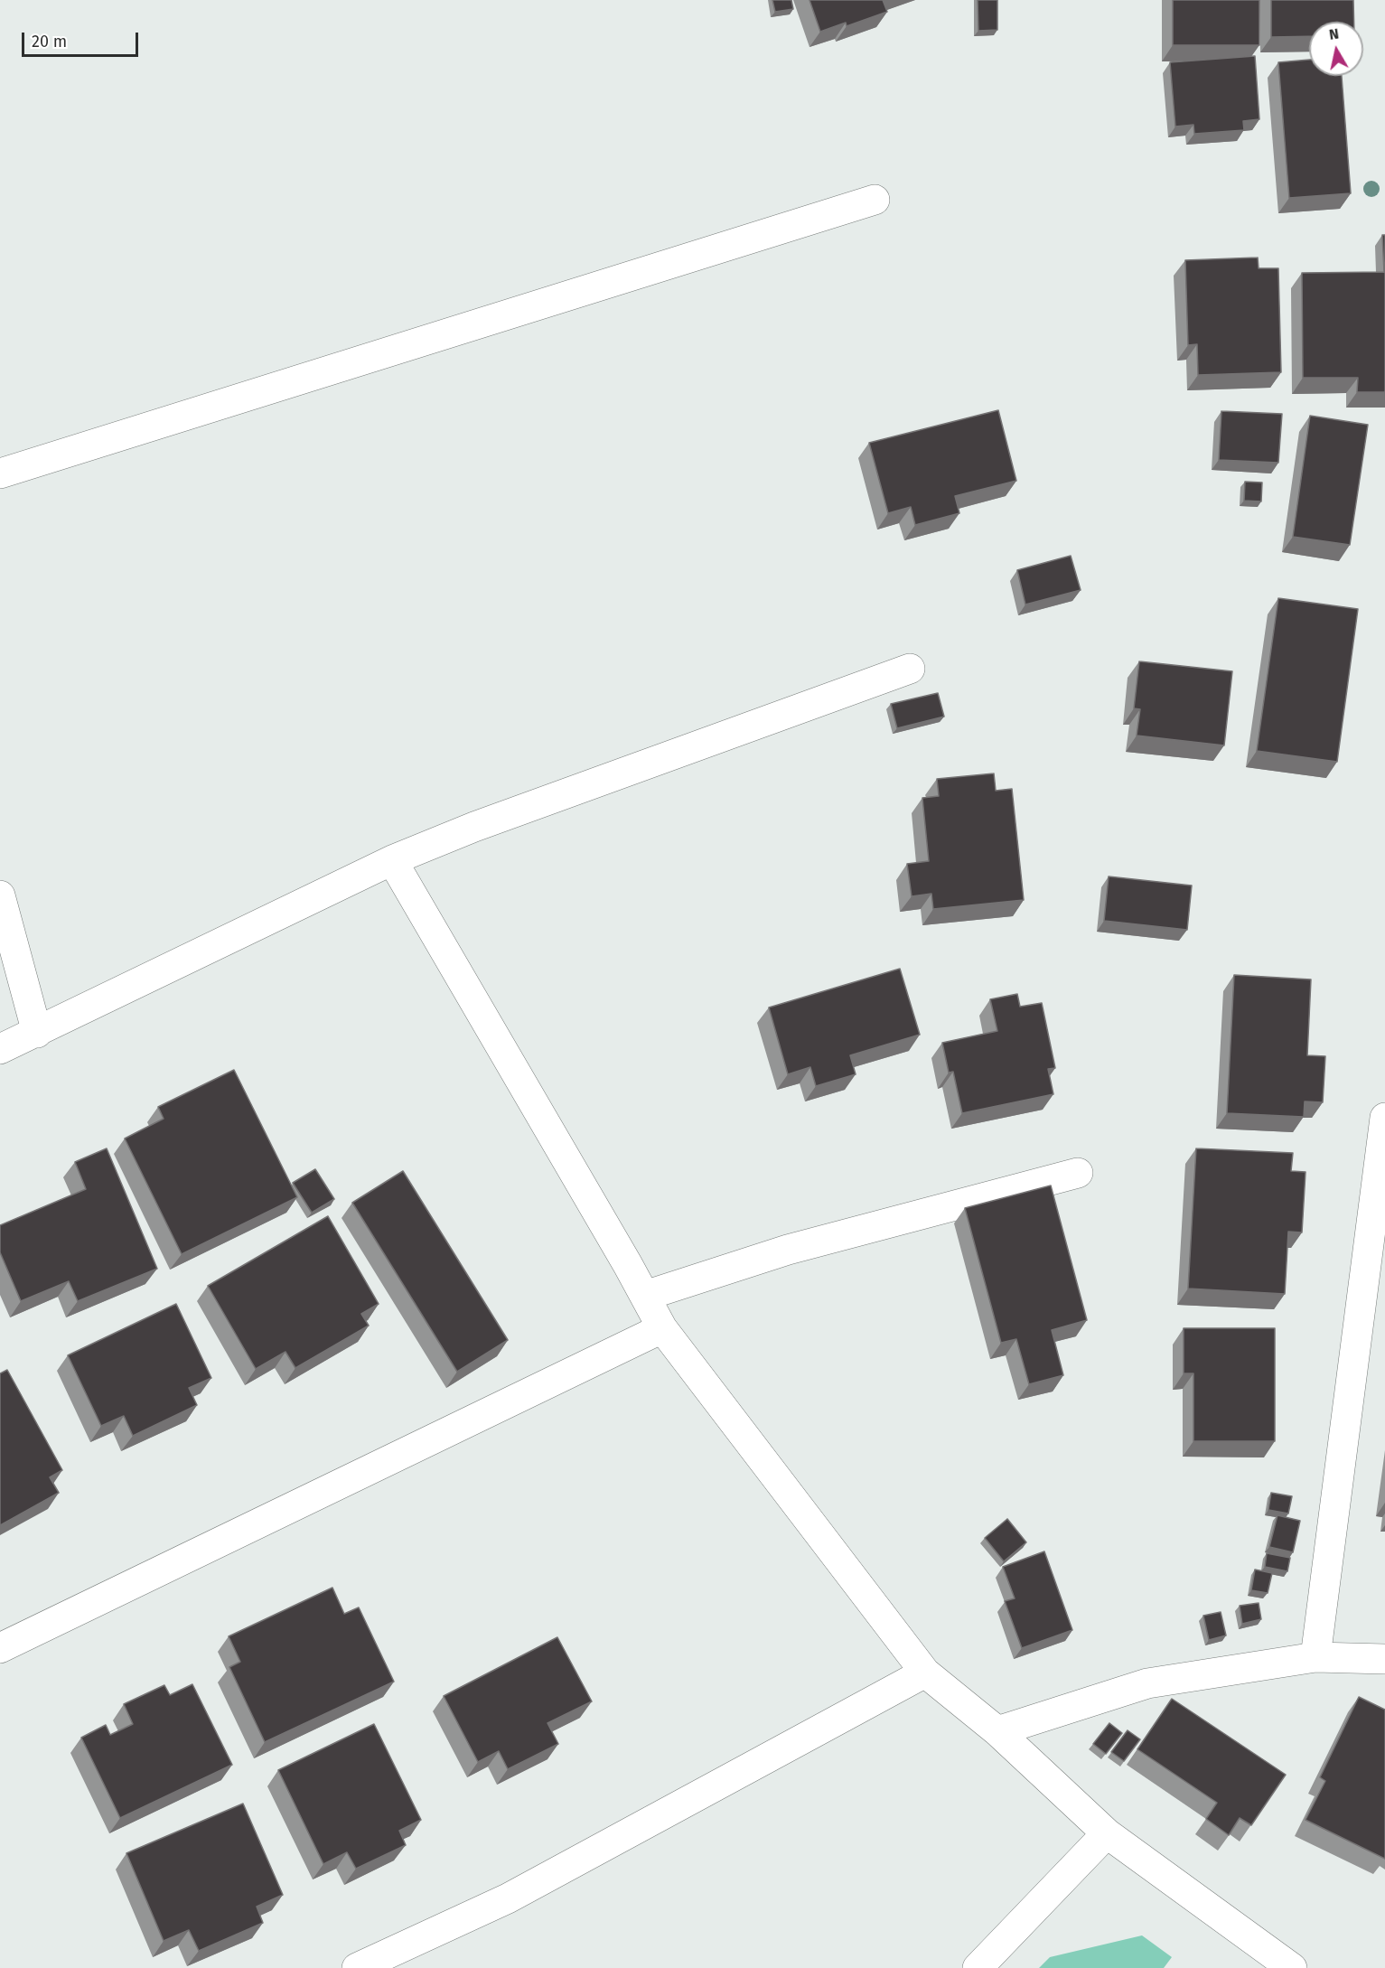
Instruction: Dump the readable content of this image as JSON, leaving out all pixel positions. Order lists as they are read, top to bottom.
{
  "scale_bar": "20 m",
  "north": "top"
}
